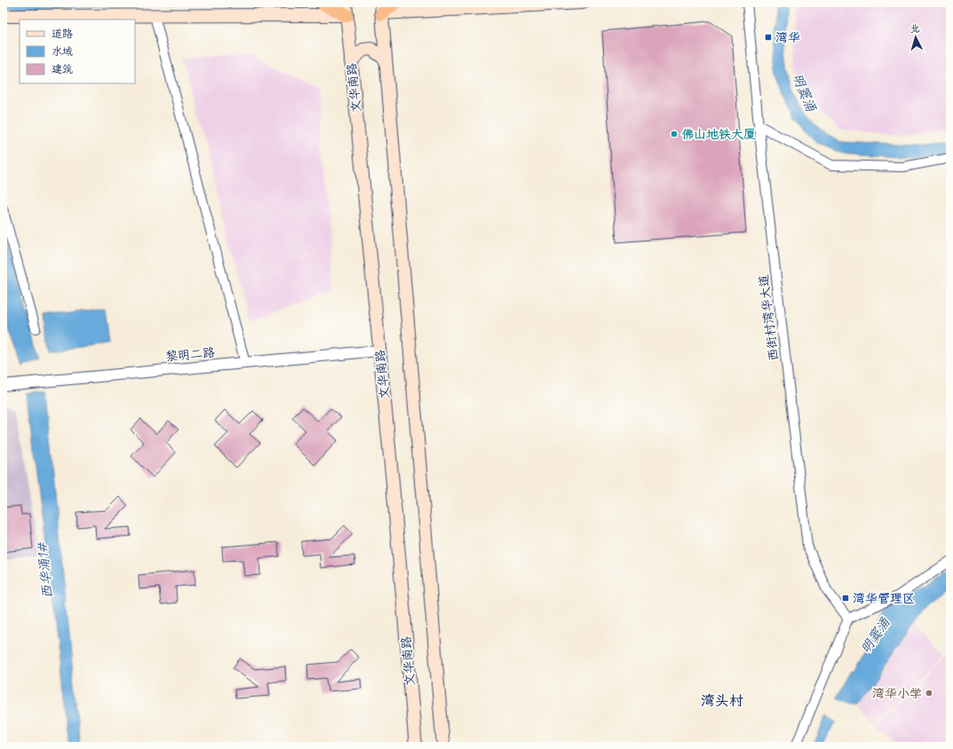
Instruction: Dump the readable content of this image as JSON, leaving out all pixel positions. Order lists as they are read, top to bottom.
{
  "streets": {
    "main road": ["文华南路"],
    "street": ["西街村湾华大道", "黎明二路"]
  },
  "crossings": [
    ["文华南路", "黎明二路"]
  ],
  "districts": ["湾头村"],
  "water": ["明窦涌", "西华涌1#"],
  "places": {
    "transit": ["湾华", "湾华管理区"],
    "other": ["佛山地铁大厦", "湾华小学"]
  },
  "legend": ["道路", "水域", "建筑"],
  "north": "top"
}
